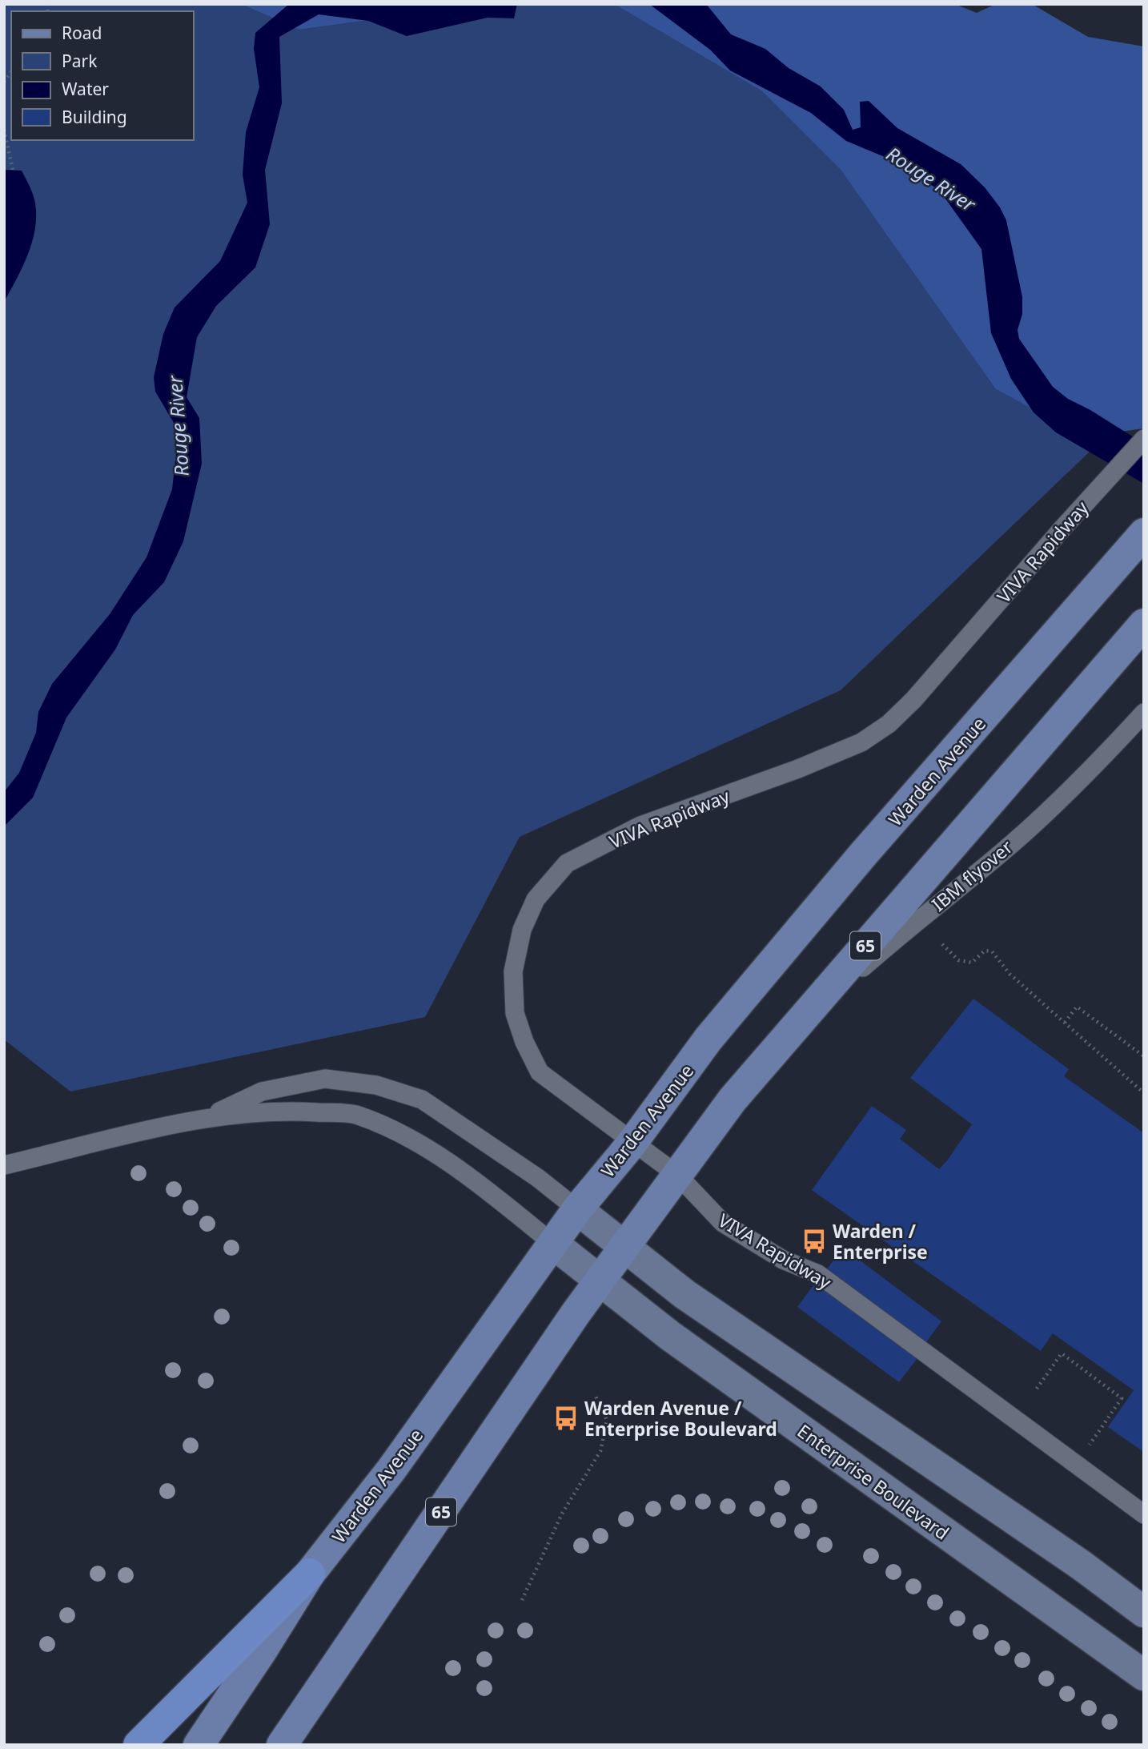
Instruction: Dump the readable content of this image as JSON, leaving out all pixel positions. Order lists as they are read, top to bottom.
{
  "streets": {
    "main road": ["Warden Avenue", "65", "Enterprise Boulevard"],
    "lane": ["VIVA Rapidway", "IBM flyover"]
  },
  "crossings": [
    ["VIVA Rapidway", "Warden Avenue"],
    ["VIVA Rapidway", "65"],
    ["Warden Avenue", "Enterprise Boulevard"],
    ["IBM flyover", "65"],
    ["65", "Enterprise Boulevard"]
  ],
  "water": ["Rouge River"],
  "places": {
    "bus stop": ["Warden / Enterprise", "Warden Avenue / Enterprise Boulevard"]
  },
  "legend": [
    "Road",
    "Park",
    "Water",
    "Building"
  ]
}
